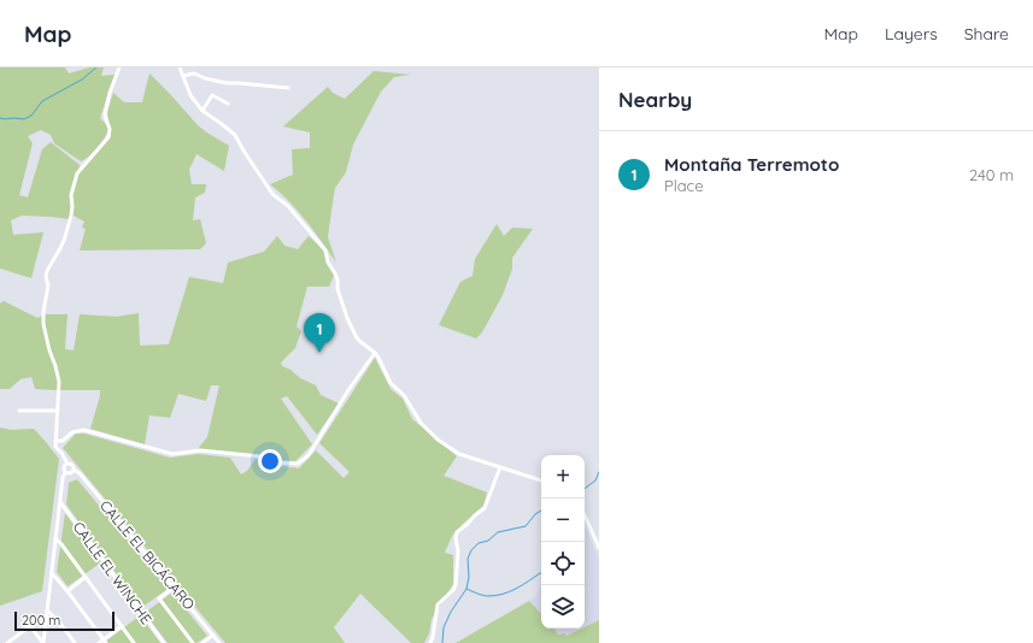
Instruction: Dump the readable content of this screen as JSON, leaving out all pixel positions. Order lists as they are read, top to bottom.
{
  "streets": {
    "street": ["CALLE EL BICÁCARO", "CALLE EL WINCHE"]
  },
  "scale_bar": "200 m",
  "page": {
    "header": "Map",
    "nav": ["Map", "Layers", "Share"],
    "heading": "Nearby",
    "list": [
      {
        "mark": "1",
        "name": "Montaña Terremoto",
        "note": "Place",
        "value": "240 m"
      }
    ],
    "pins": "1",
    "map_buttons": ["+", "−"],
    "scale": "200 m"
  }
}
